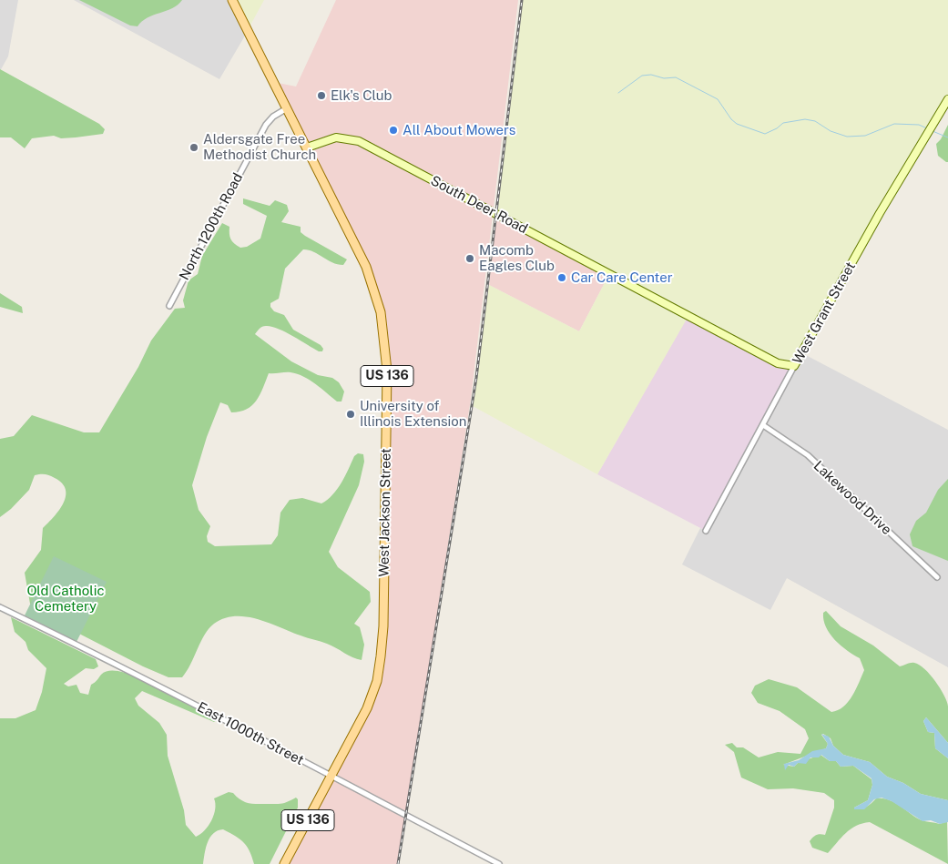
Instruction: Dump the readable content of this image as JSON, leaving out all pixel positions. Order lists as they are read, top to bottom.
{
  "streets": {
    "main road": [
      "South Deer Road",
      "West Grant Street",
      "US 136",
      "West Jackson Street"
    ],
    "street": ["North 1200th Road", "Lakewood Drive", "East 1000th Street"]
  },
  "crossings": [
    ["South Deer Road", "West Grant Street"],
    ["South Deer Road", "West Jackson Street"],
    ["North 1200th Road", "West Jackson Street"],
    ["West Grant Street", "Lakewood Drive"],
    ["US 136", "West Jackson Street"],
    ["US 136", "East 1000th Street"],
    ["West Jackson Street", "East 1000th Street"]
  ],
  "parks": ["Old Catholic Cemetery"],
  "places": [
    "Elk's Club",
    "All About Mowers",
    "Aldersgate Free Methodist Church",
    "Macomb Eagles Club",
    "Car Care Center",
    "University of Illinois Extension"
  ]
}
